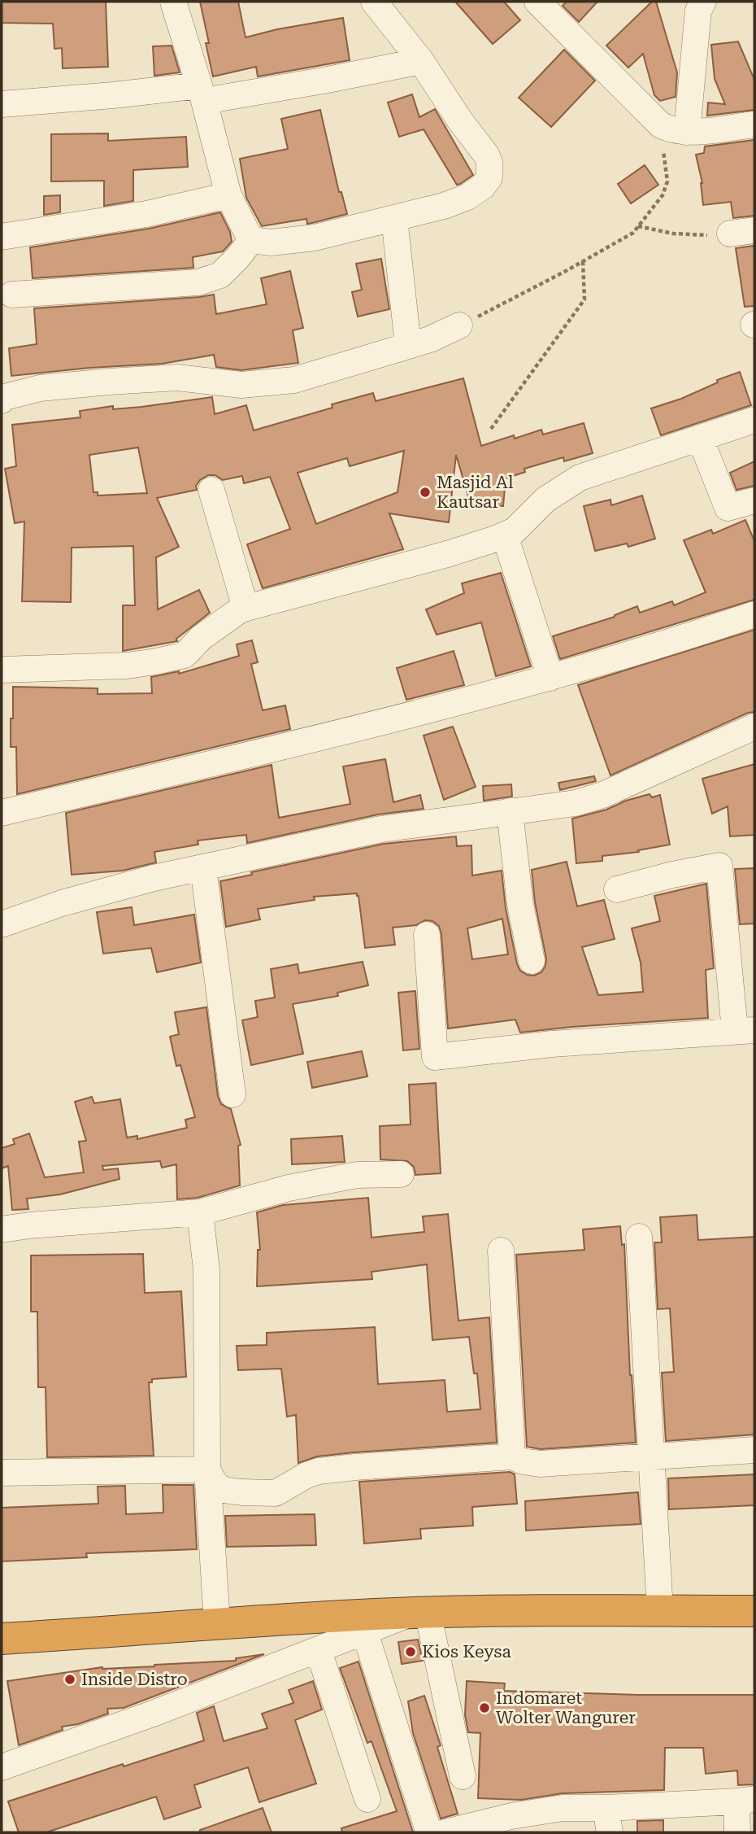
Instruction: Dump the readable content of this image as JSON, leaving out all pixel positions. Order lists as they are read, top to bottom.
{
  "places": [
    "Masjid Al Kautsar",
    "Kios Keysa",
    "Inside Distro",
    "Indomaret Wolter Wangurer"
  ]
}
